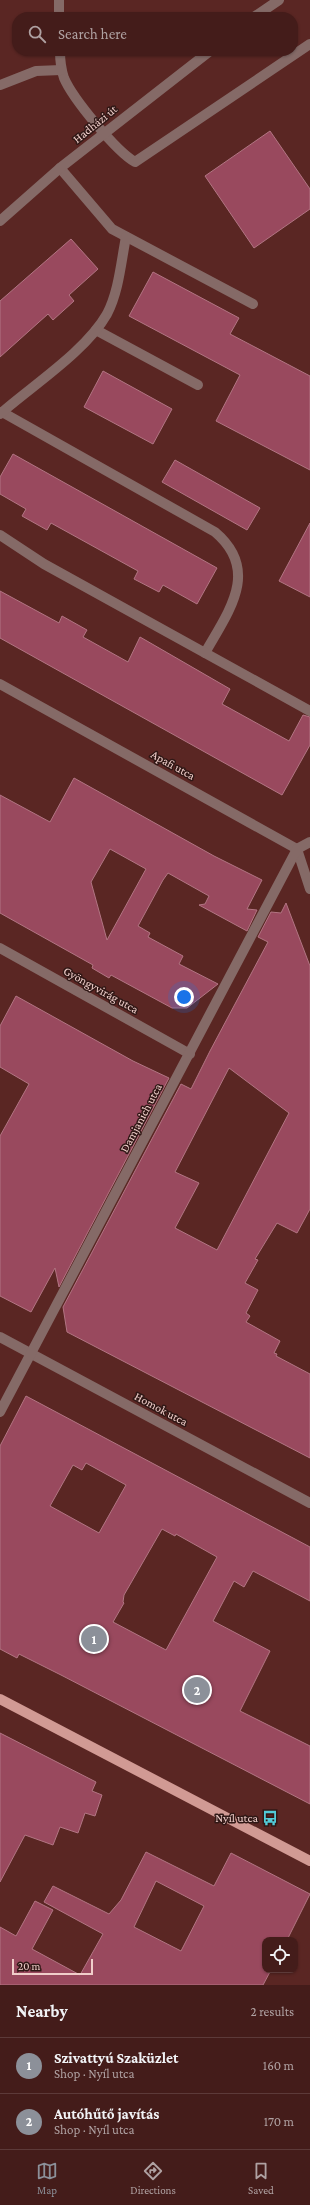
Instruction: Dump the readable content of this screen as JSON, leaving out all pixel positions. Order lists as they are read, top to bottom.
{
  "streets": {
    "street": [
      "Hadházi út",
      "Apafi utca",
      "Gyöngyvirág utca",
      "Damjanich utca",
      "Homok utca"
    ]
  },
  "crossings": [
    ["Apafi utca", "Damjanich utca"],
    ["Gyöngyvirág utca", "Damjanich utca"],
    ["Damjanich utca", "Homok utca"]
  ],
  "places": {
    "bus stop": ["Nyíl utca"]
  },
  "scale_bar": "20 m",
  "page": {
    "search": "Search here",
    "pins": ["1", "2"],
    "scale": "20 m",
    "heading": ["Nearby", "2 results"],
    "list": [
      {
        "mark": "1",
        "name": "Szivattyú Szaküzlet",
        "note": "Shop · Nyíl utca",
        "value": "160 m"
      },
      {
        "mark": "2",
        "name": "Autóhűtő javítás",
        "note": "Shop · Nyíl utca",
        "value": "170 m"
      }
    ],
    "nav": ["Map", "Directions", "Saved"]
  }
}
